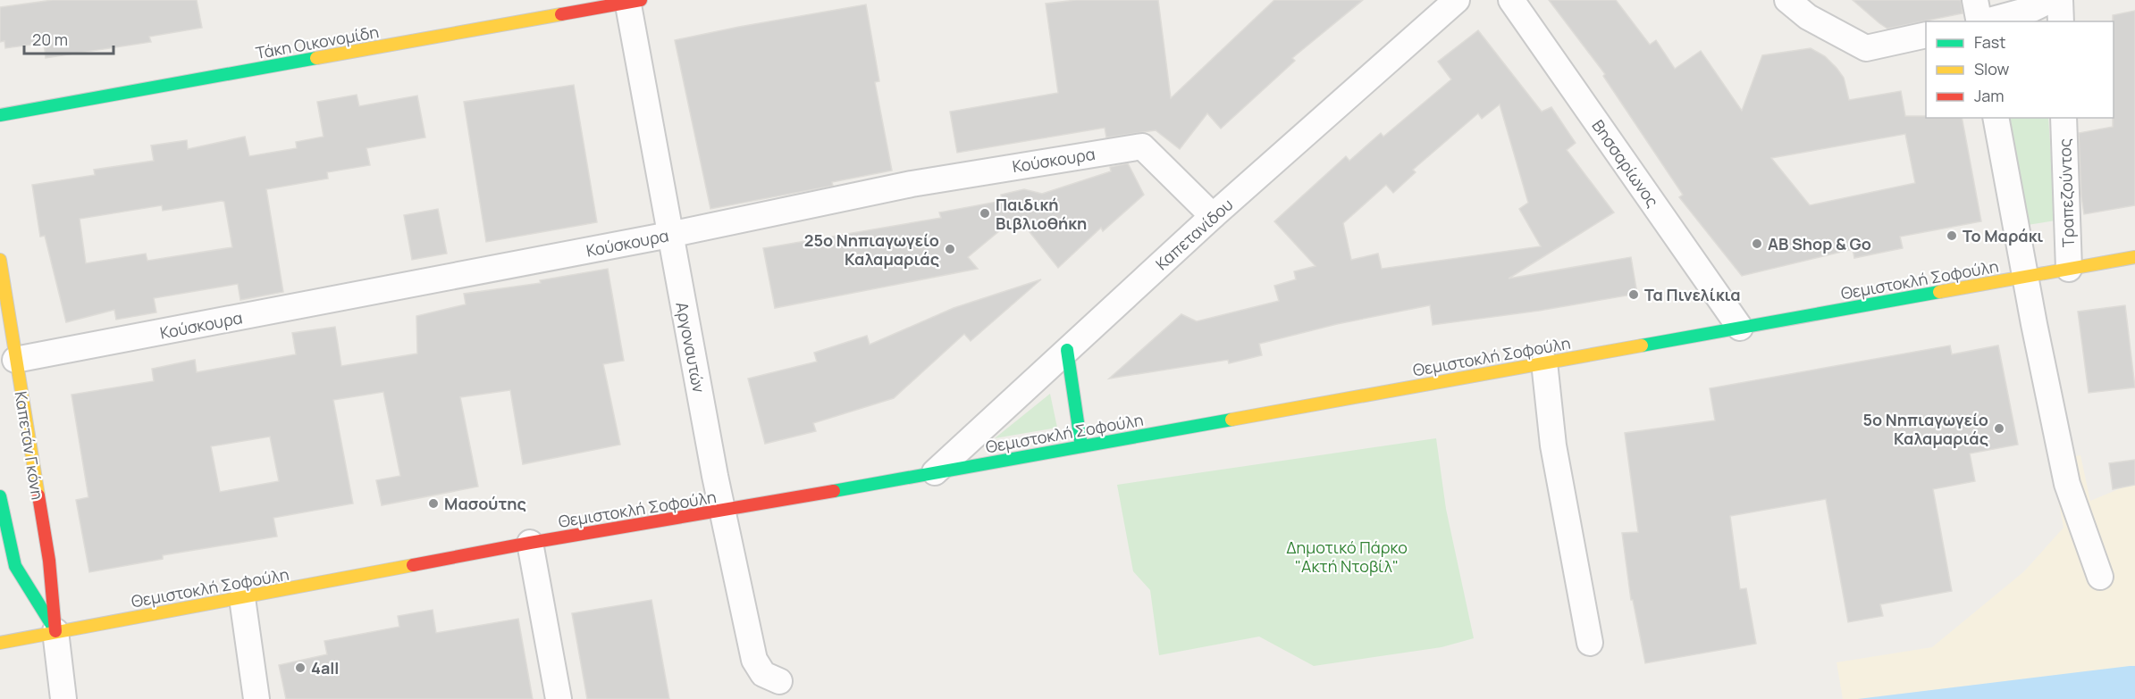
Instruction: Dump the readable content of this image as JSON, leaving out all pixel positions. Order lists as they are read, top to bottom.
{
  "streets": {
    "main road": ["Τάκη Οικονομίδη", "Θεμιστοκλή Σοφούλη", "Καπετάν Γκόνη"],
    "street": [
      "Κούσκουρα",
      "Βησσαρίωνος",
      "Τραπεζούντος",
      "Καπετανίδου",
      "Αργοναυτών"
    ]
  },
  "crossings": [
    ["Τάκη Οικονομίδη", "Αργοναυτών"],
    ["Κούσκουρα", "Καπετανίδου"],
    ["Κούσκουρα", "Αργοναυτών"],
    ["Κούσκουρα", "Καπετάν Γκόνη"],
    ["Βησσαρίωνος", "Θεμιστοκλή Σοφούλη"],
    ["Τραπεζούντος", "Θεμιστοκλή Σοφούλη"],
    ["Καπετανίδου", "Θεμιστοκλή Σοφούλη"],
    ["Θεμιστοκλή Σοφούλη", "Αργοναυτών"],
    ["Θεμιστοκλή Σοφούλη", "Καπετάν Γκόνη"]
  ],
  "parks": ["Δημοτικό Πάρκο \"Ακτή Ντοβίλ\""],
  "places": [
    "Παιδική Βιβλιοθήκη",
    "Το Μαράκι",
    "AB Shop & Go",
    "25ο Νηπιαγωγείο Καλαμαριάς",
    "Τα Πινελίκια",
    "5ο Νηπιαγωγείο Καλαμαριάς",
    "Μασούτης",
    "4all"
  ],
  "legend": ["Fast", "Slow", "Jam"],
  "scale_bar": "20 m"
}
